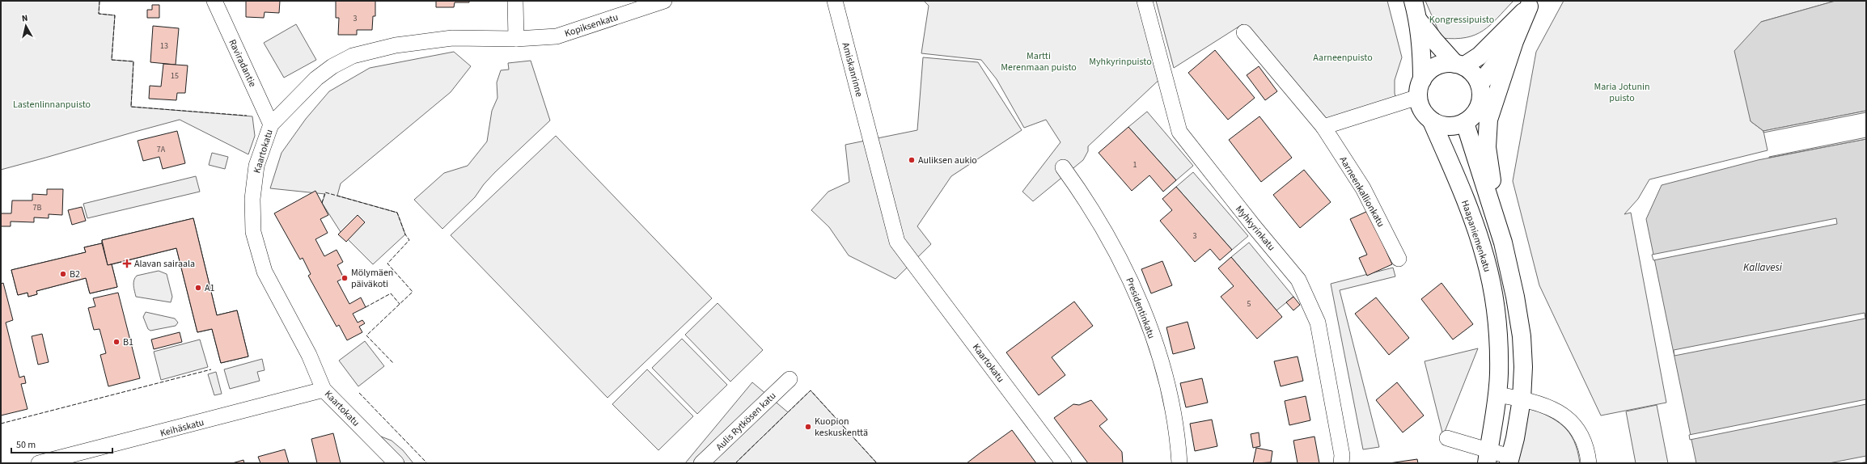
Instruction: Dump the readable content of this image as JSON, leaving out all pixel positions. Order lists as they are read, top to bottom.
{
  "streets": {
    "main road": ["Haapaniemenkatu"],
    "street": [
      "Kopiksenkatu",
      "Raviradantie",
      "Amiskanrinne",
      "Kaartokatu",
      "Aarneenkallionkatu",
      "Myhkyrinkatu",
      "Presidentinkatu",
      "Aulis Rytkösen katu",
      "Keihäskatu"
    ]
  },
  "crossings": [
    ["Kopiksenkatu", "Kaartokatu"],
    ["Raviradantie", "Kaartokatu"],
    ["Amiskanrinne", "Kaartokatu"],
    ["Kaartokatu", "Keihäskatu"]
  ],
  "water": ["Kallavesi"],
  "parks": [
    "Kongressipuisto",
    "Martti Merenmaan puisto",
    "Aarneenpuisto",
    "Myhkyrinpuisto",
    "Maria Jotunin puisto",
    "Lastenlinnanpuisto"
  ],
  "places": {
    "other": [
      "Auliksen aukio",
      "B2",
      "Mölymäen päiväkoti",
      "A1",
      "B1",
      "Kuopion keskuskenttä"
    ],
    "health": ["Alavan sairaala"]
  },
  "house_numbers": [
    "3",
    "13",
    "15",
    "7A",
    "1",
    "7B",
    "3",
    "5"
  ],
  "scale_bar": "50 m",
  "north": "top"
}
